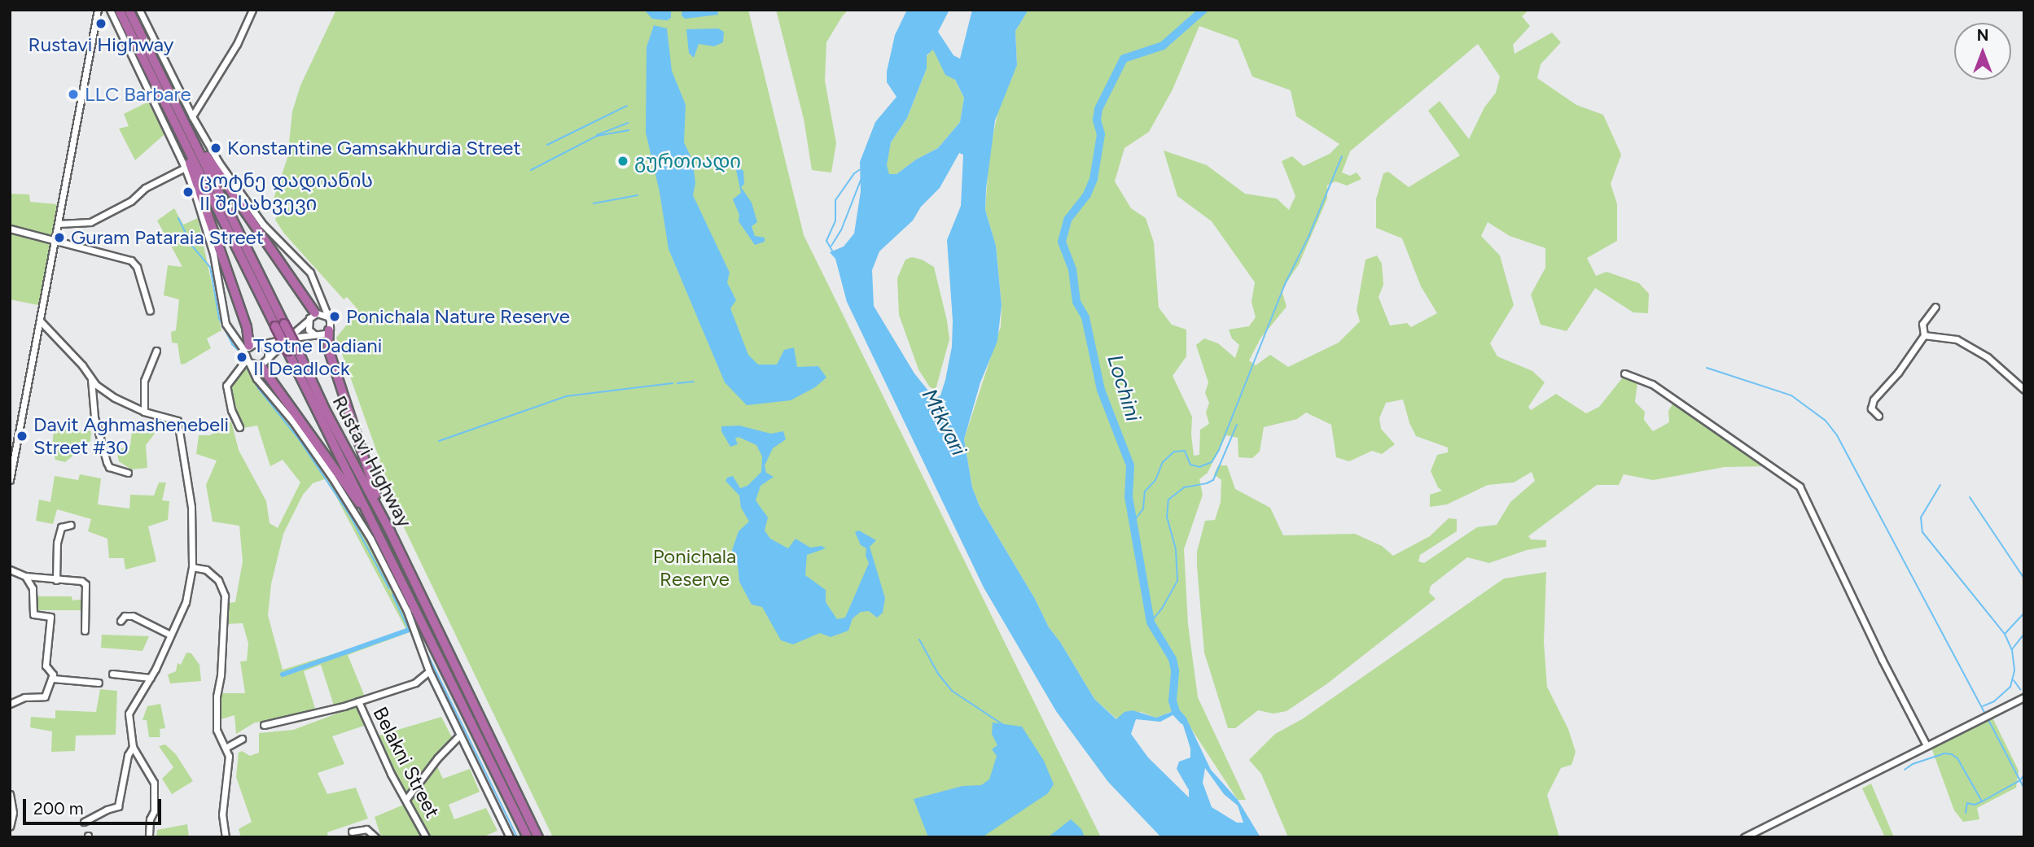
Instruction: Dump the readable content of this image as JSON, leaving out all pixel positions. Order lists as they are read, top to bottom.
{
  "streets": {
    "highway": ["Rustavi Highway"],
    "street": ["Belakni Street"]
  },
  "water": ["Lochini", "Mtkvari"],
  "parks": ["Ponichala Reserve"],
  "places": [
    "Rustavi Highway",
    "LLC Barbare",
    "Konstantine Gamsakhurdia Street",
    "გურთიადი",
    "ცოტნე დადიანის II შესახვევი",
    "Guram Pataraia Street",
    "Ponichala Nature Reserve",
    "Tsotne Dadiani II Deadlock",
    "Davit Aghmashenebeli Street #30"
  ],
  "scale_bar": "200 m",
  "north": "top"
}
